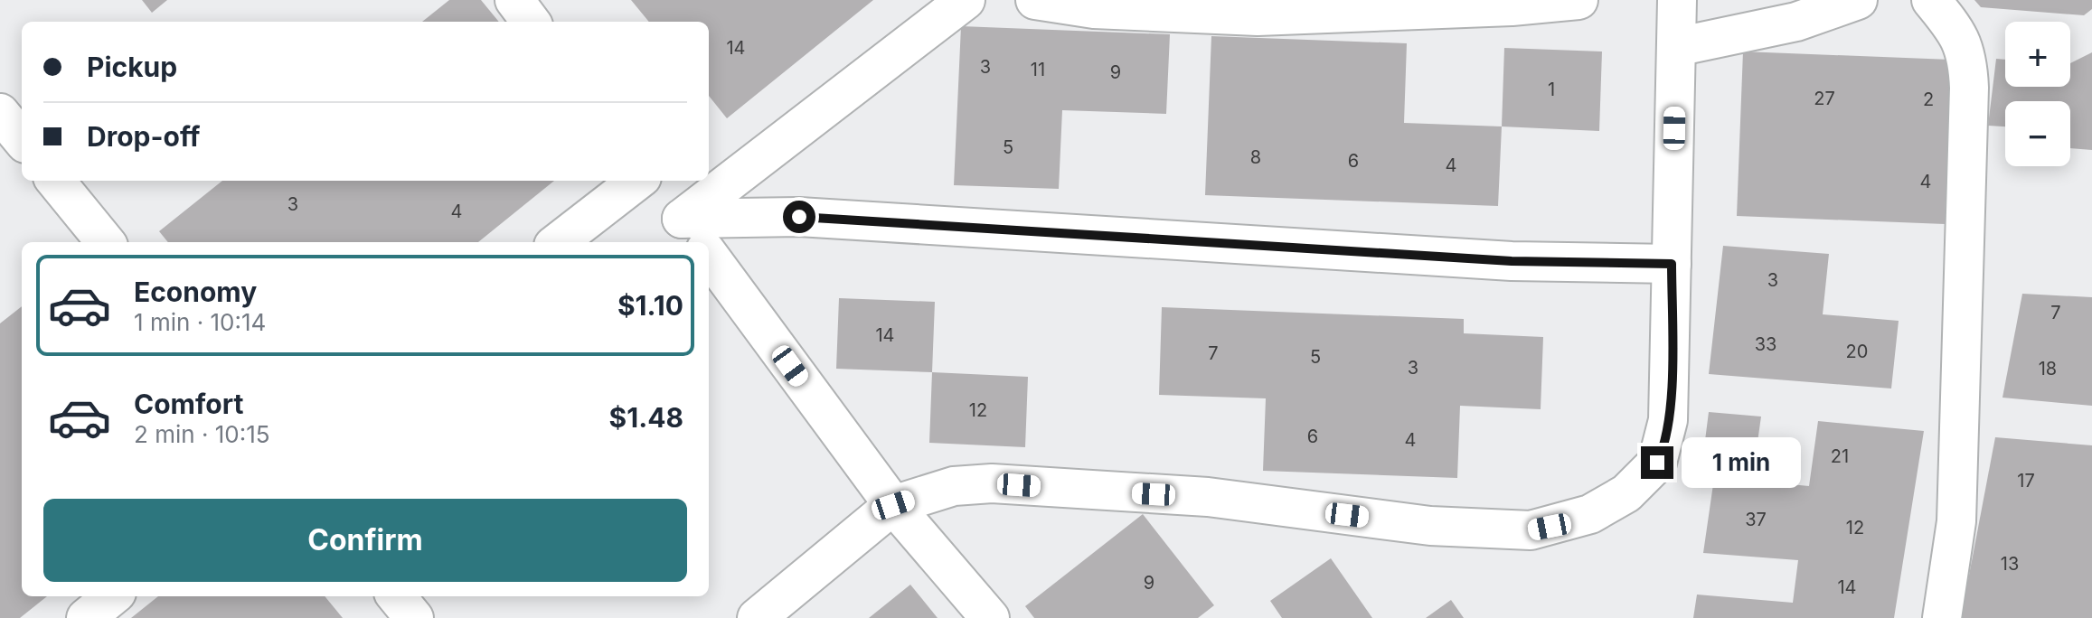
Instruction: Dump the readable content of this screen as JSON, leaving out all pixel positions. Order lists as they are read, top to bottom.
{
  "house_numbers": [
    "14",
    "3",
    "11",
    "9",
    "1",
    "27",
    "2",
    "5",
    "8",
    "6",
    "4",
    "4",
    "3",
    "4",
    "3",
    "7",
    "14",
    "33",
    "20",
    "7",
    "5",
    "3",
    "18",
    "12",
    "6",
    "4",
    "21",
    "17",
    "37",
    "12",
    "13",
    "9",
    "14"
  ],
  "page": {
    "map_buttons": ["+", "−"],
    "banner": ["Pickup", "Drop-off"],
    "list": [
      {
        "name": "Economy",
        "note": "1 min · 10:14",
        "value": "$1.10"
      },
      {
        "name": "Comfort",
        "note": "2 min · 10:15",
        "value": "$1.48"
      }
    ],
    "bubble": "1 min",
    "buttons": "Confirm"
  }
}
